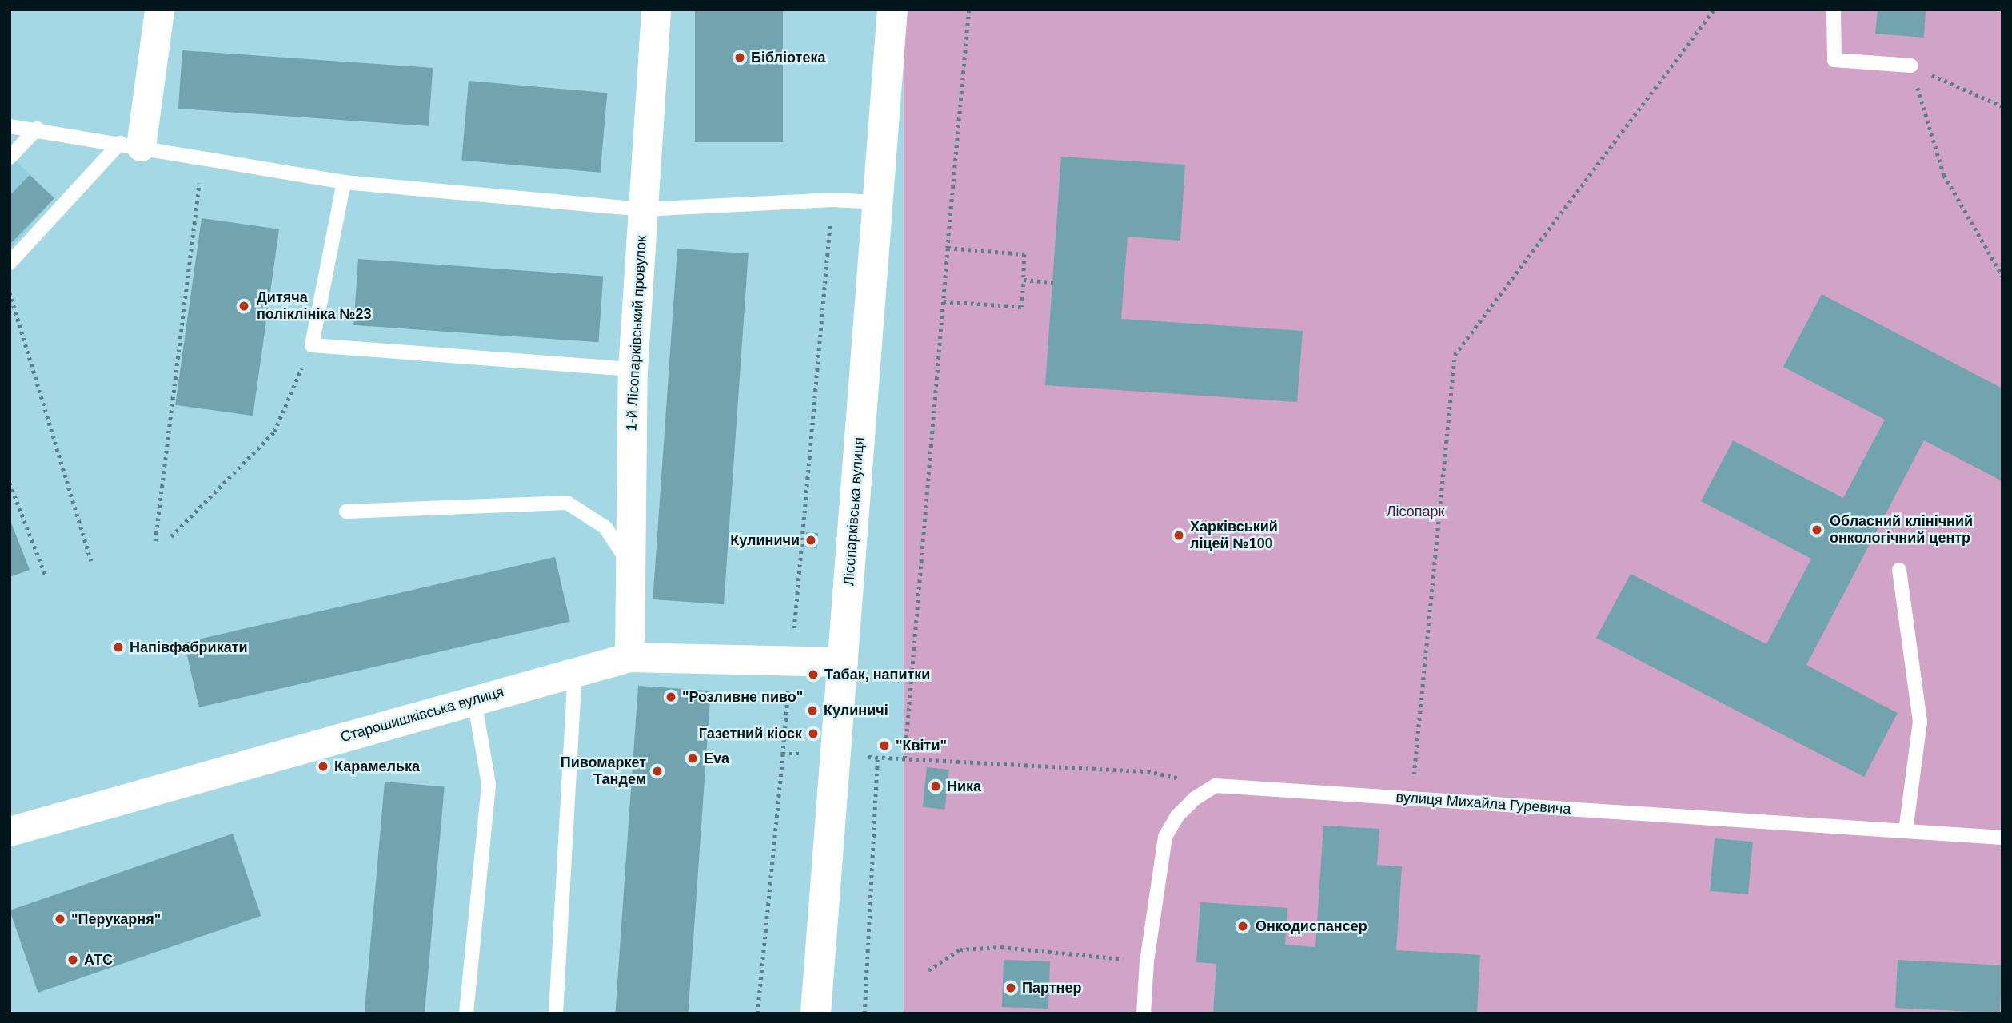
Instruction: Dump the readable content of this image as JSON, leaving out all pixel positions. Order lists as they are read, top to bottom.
{
  "streets": {
    "street": ["1-й Лісопарківський провулок", "Лісопарківська вулиця", "Старошишківська вулиця"],
    "lane": ["вулиця Михайла Гуревича"]
  },
  "crossings": [
    ["1-й Лісопарківський провулок", "Старошишківська вулиця"],
    ["Лісопарківська вулиця", "Старошишківська вулиця"]
  ],
  "parks": ["Лісопарк"],
  "places": [
    "Бібліотека",
    "Дитяча поліклініка №23",
    "Обласний клінічний онкологічний центр",
    "Харківський ліцей №100",
    "Кулиничи",
    "Напівфабрикати",
    "Табак, напитки",
    "\"Розливне пиво\"",
    "Кулиничі",
    "Газетний кіоск",
    "\"Квіти\"",
    "Eva",
    "Карамелька",
    "Пивомаркет Тандем",
    "Ника",
    "\"Перукарня\"",
    "Онкодиспансер",
    "АТС",
    "Партнер"
  ]
}
